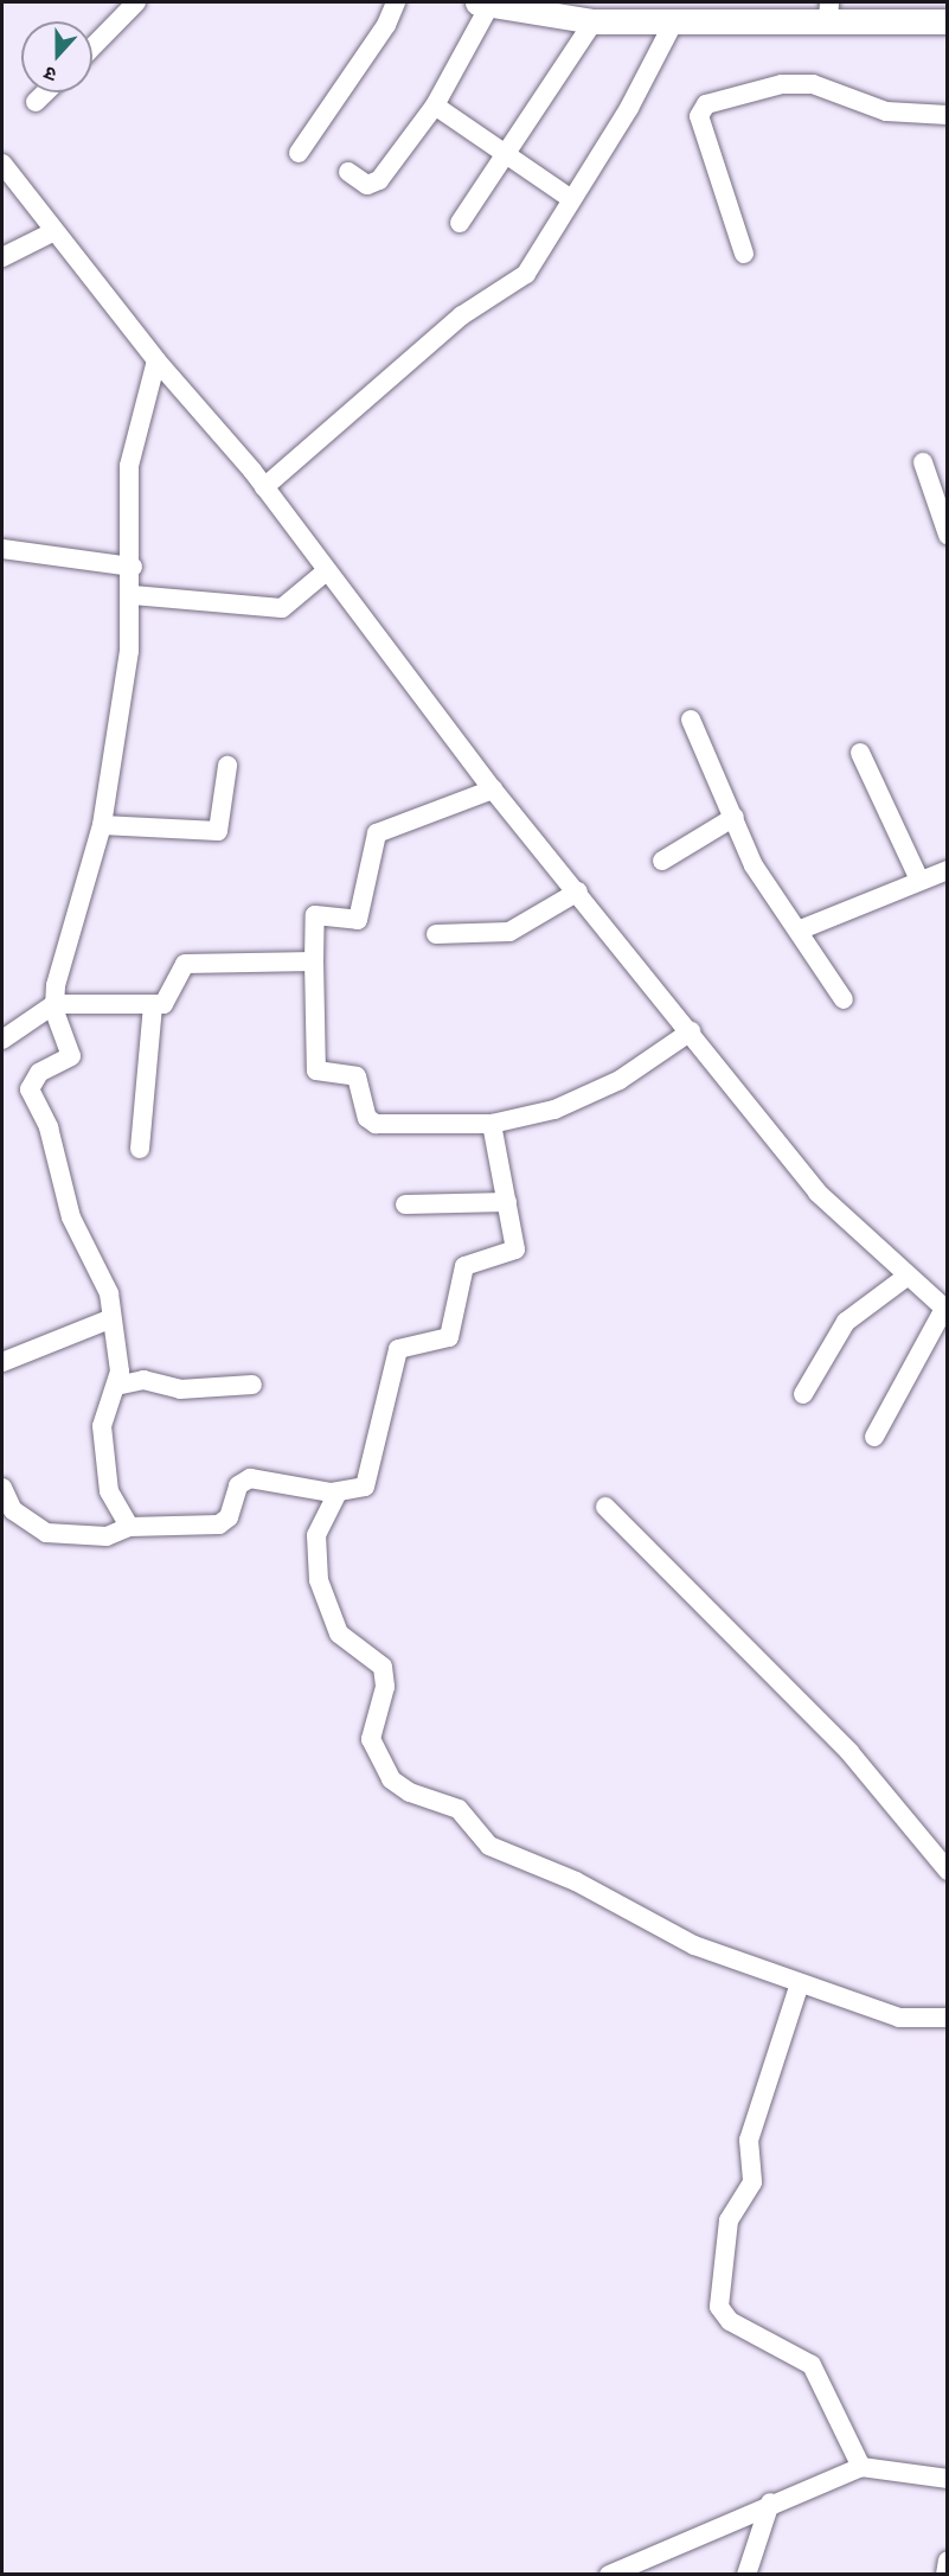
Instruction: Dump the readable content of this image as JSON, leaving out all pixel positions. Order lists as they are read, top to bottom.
{
  "north": "bottom"
}
